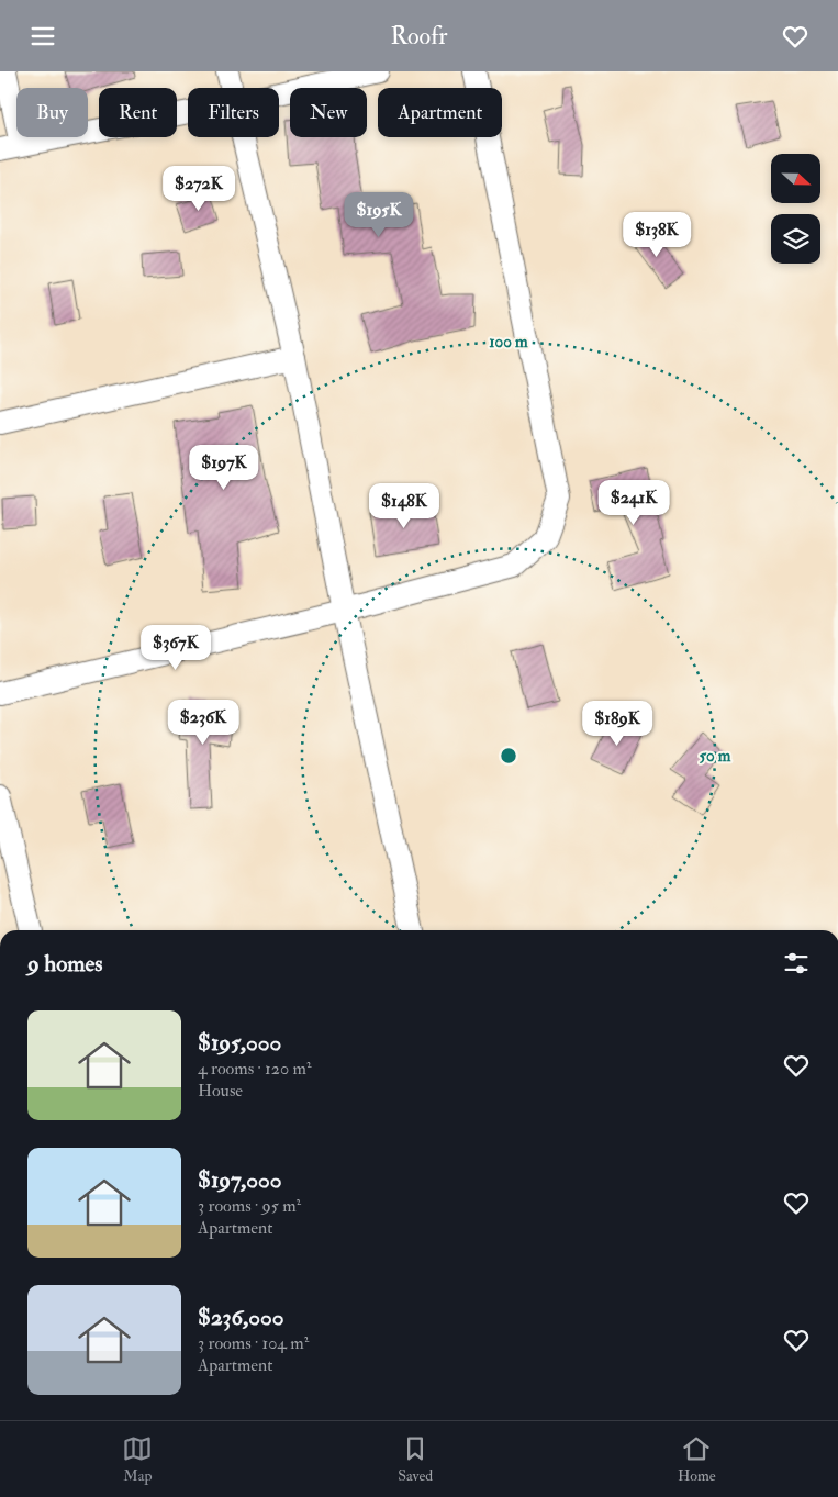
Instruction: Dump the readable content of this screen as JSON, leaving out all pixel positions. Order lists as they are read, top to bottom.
{
  "north": "right",
  "page": {
    "header": "Roofr",
    "chip": [
      "Buy",
      "Rent",
      "Filters",
      "New",
      "Apartment"
    ],
    "price": [
      "$272K",
      "$195K",
      "$138K",
      "$197K",
      "$241K",
      "$148K",
      "$367K",
      "$236K",
      "$189K"
    ],
    "heading": "9 homes",
    "list": [
      {
        "name": "$195,000",
        "note": "4 rooms · 120 m² · House"
      },
      {
        "name": "$197,000",
        "note": "3 rooms · 95 m² · Apartment"
      },
      {
        "name": "$236,000",
        "note": "3 rooms · 104 m² · Apartment"
      }
    ],
    "tabs": ["Map", "Saved", "Home"]
  },
  "rings": ["100 m", "50 m"]
}
